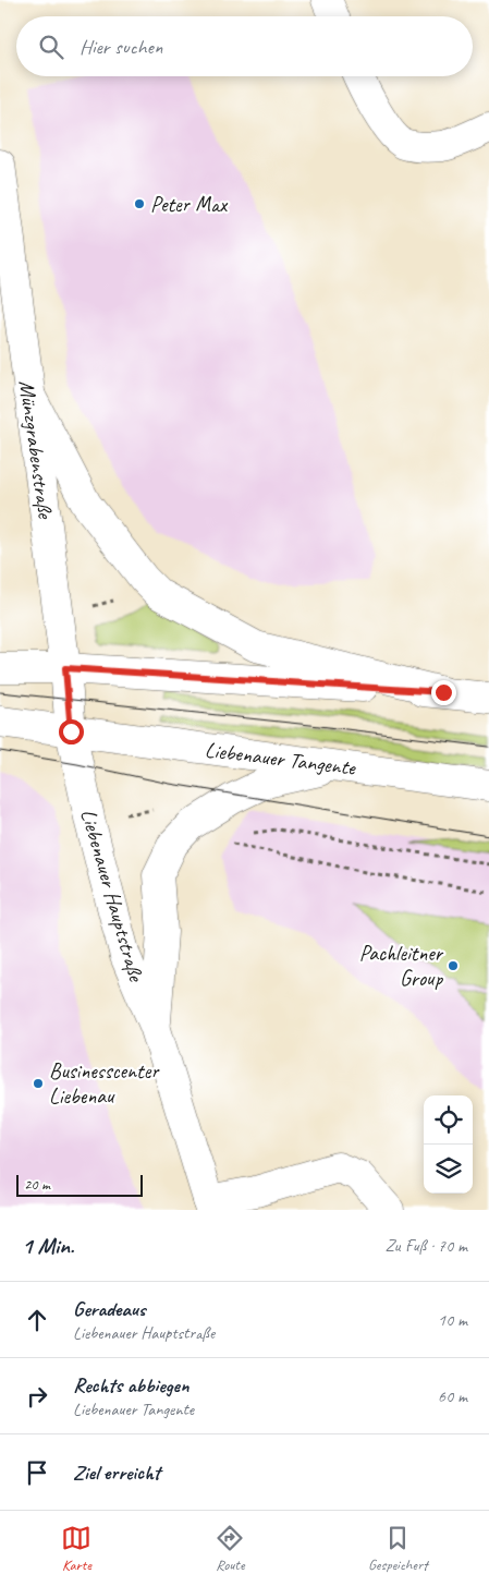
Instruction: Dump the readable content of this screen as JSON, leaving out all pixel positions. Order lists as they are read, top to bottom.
{
  "streets": {
    "main road": ["Münzgrabenstraße", "Liebenauer Tangente", "Liebenauer Hauptstraße"]
  },
  "crossings": [
    ["Münzgrabenstraße", "Liebenauer Hauptstraße"],
    ["Liebenauer Tangente", "Liebenauer Hauptstraße"]
  ],
  "places": ["Peter Max", "Pachleitner Group", "Businesscenter Liebenau"],
  "scale_bar": "20 m",
  "page": {
    "search": "Hier suchen",
    "scale": "20 m",
    "heading": ["1 Min.", "Zu Fuß · 70 m"],
    "list": [
      ["Geradeaus", "Liebenauer Hauptstraße", "10 m"],
      ["Rechts abbiegen", "Liebenauer Tangente", "60 m"],
      "Ziel erreicht"
    ],
    "nav": ["Karte", "Route", "Gespeichert"]
  }
}
